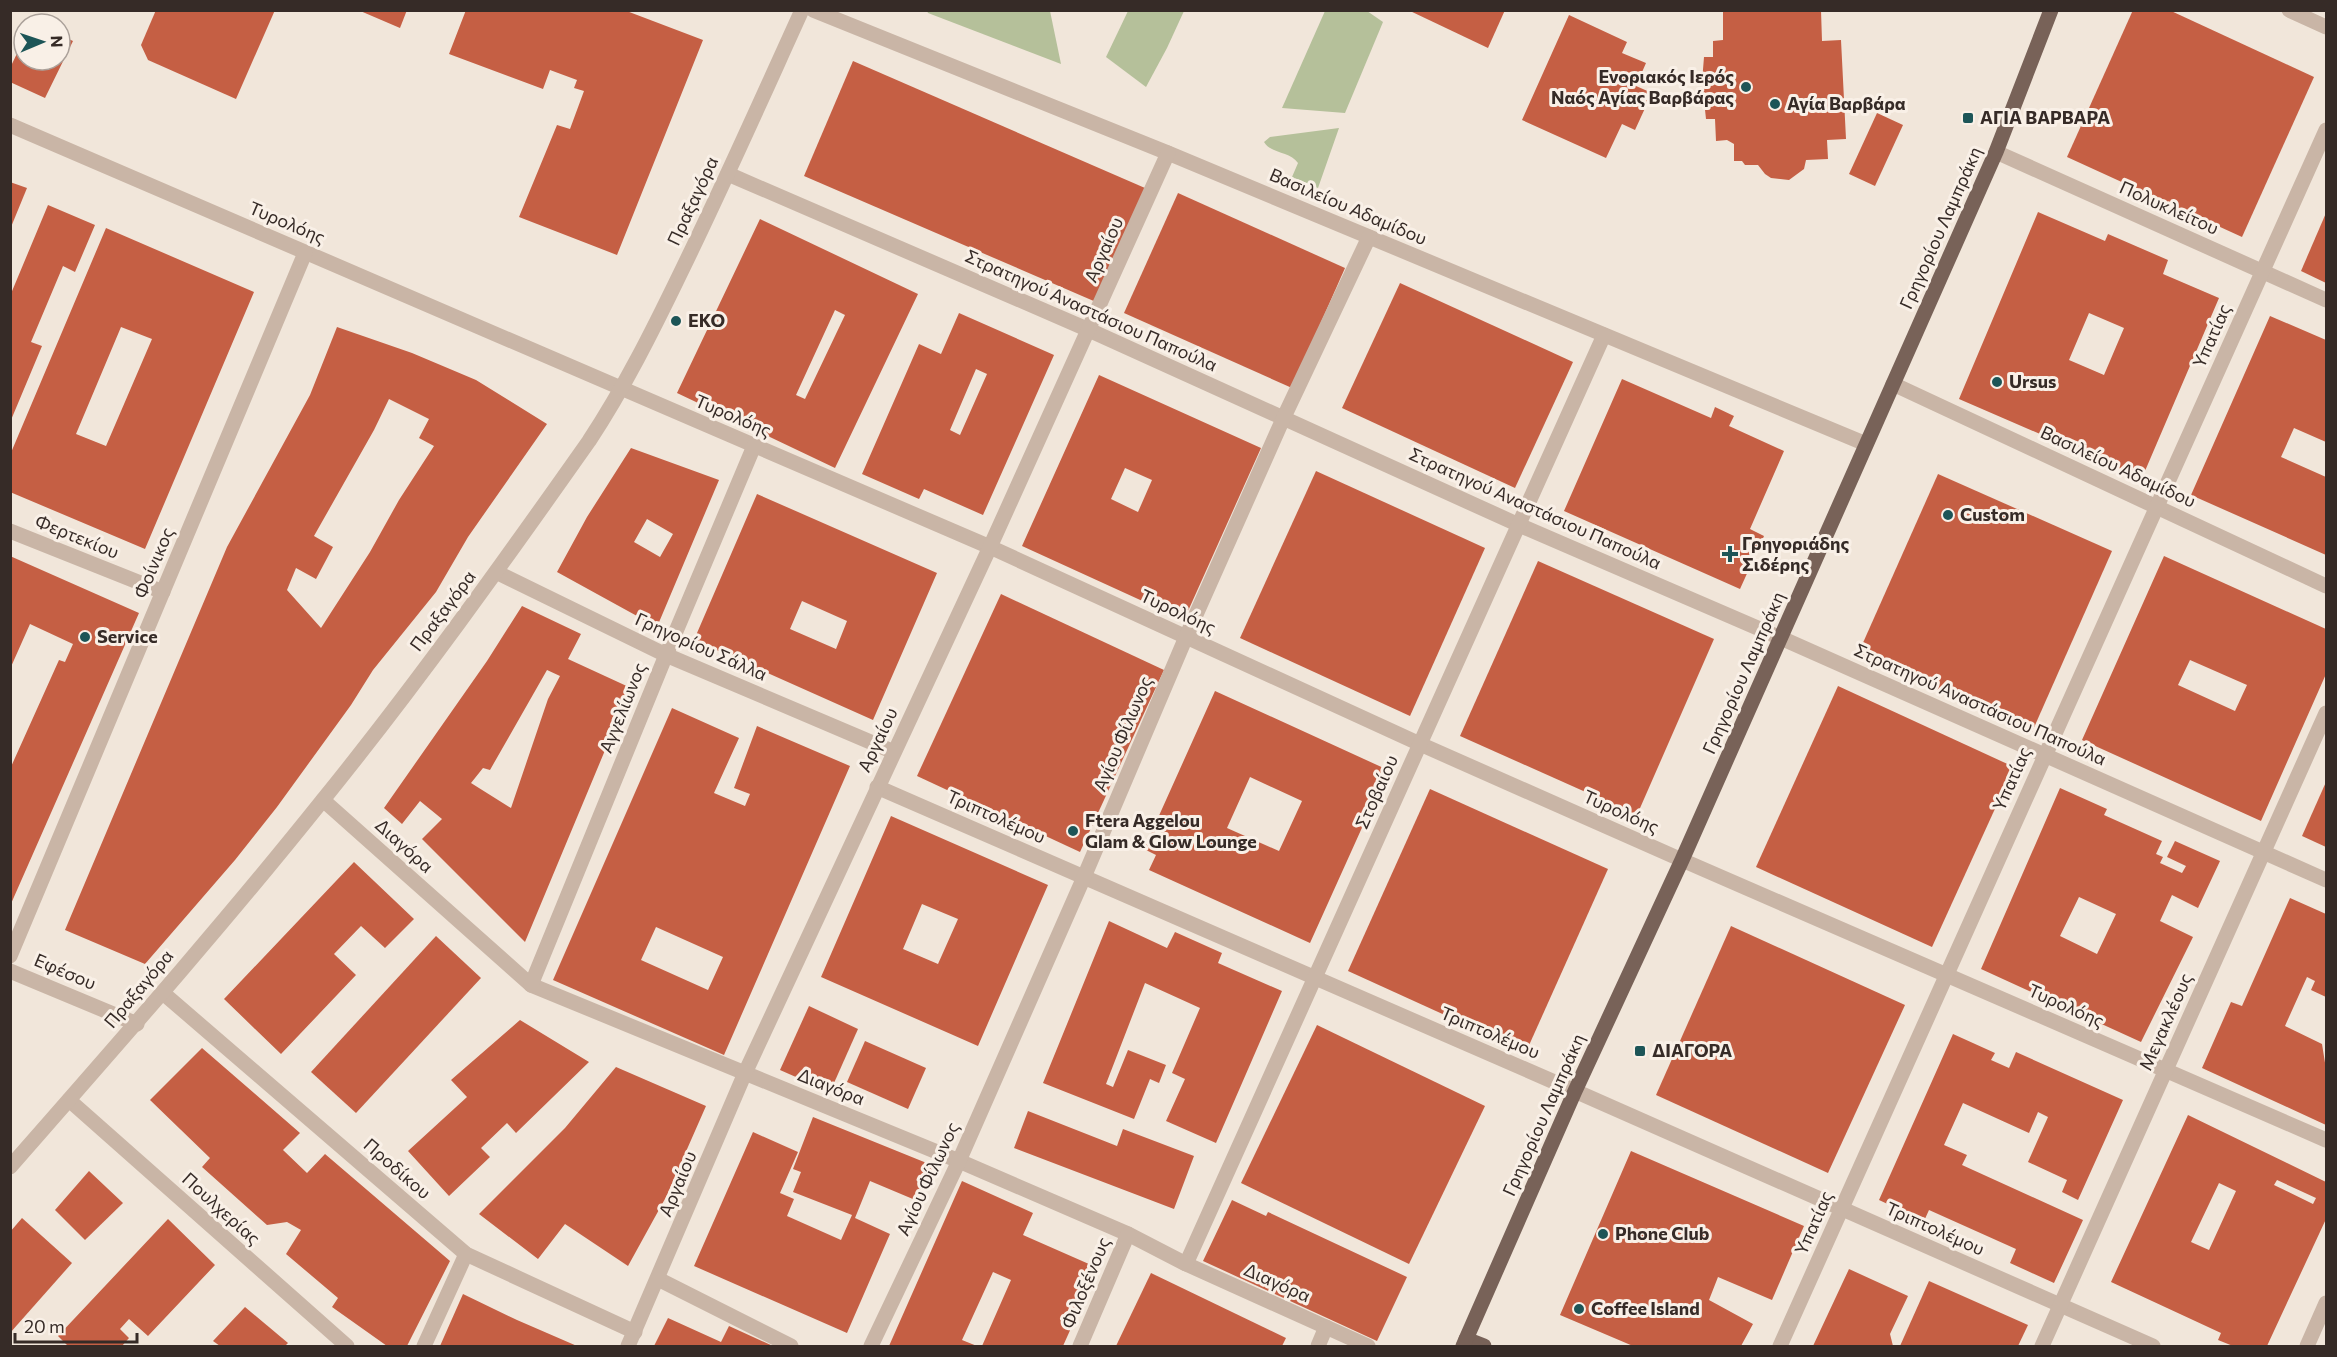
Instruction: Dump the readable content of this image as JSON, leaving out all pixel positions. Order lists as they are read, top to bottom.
{
  "streets": {
    "main road": ["Γρηγορίου Λαμπράκη"],
    "street": [
      "Πραξαγόρα",
      "Βασιλείου Αδαμίδου",
      "Πολυκλείτου",
      "Τυρολόης",
      "Αργαίου",
      "Στρατηγού Αναστάσιου Παπούλα",
      "Υπατίας",
      "Φερτεκίου",
      "Φοίνικος",
      "Γρηγορίου Σάλλα",
      "Αγγελίωνος",
      "Αγίου Φίλωνος",
      "Στοβαίου",
      "Τριπτολέμου",
      "Διαγόρα",
      "Εφέσου",
      "Μεγακλέους",
      "Προδίκου",
      "Πουλχερίας",
      "Φιλοξένους"
    ]
  },
  "crossings": [
    ["Πραξαγόρα", "Τυρολόης"],
    ["Πραξαγόρα", "Στρατηγού Αναστάσιου Παπούλα"],
    ["Πραξαγόρα", "Γρηγορίου Σάλλα"],
    ["Πραξαγόρα", "Διαγόρα"],
    ["Πραξαγόρα", "Εφέσου"],
    ["Πραξαγόρα", "Προδίκου"],
    ["Πραξαγόρα", "Πουλχερίας"],
    ["Βασιλείου Αδαμίδου", "Γρηγορίου Λαμπράκη"],
    ["Βασιλείου Αδαμίδου", "Αργαίου"],
    ["Βασιλείου Αδαμίδου", "Υπατίας"],
    ["Βασιλείου Αδαμίδου", "Αγίου Φίλωνος"],
    ["Βασιλείου Αδαμίδου", "Στοβαίου"],
    ["Πολυκλείτου", "Γρηγορίου Λαμπράκη"],
    ["Πολυκλείτου", "Υπατίας"],
    ["Τυρολόης", "Γρηγορίου Λαμπράκη"],
    ["Τυρολόης", "Αργαίου"],
    ["Τυρολόης", "Υπατίας"],
    ["Τυρολόης", "Φοίνικος"],
    ["Τυρολόης", "Αγγελίωνος"],
    ["Τυρολόης", "Αγίου Φίλωνος"],
    ["Τυρολόης", "Στοβαίου"],
    ["Τυρολόης", "Μεγακλέους"],
    ["Γρηγορίου Λαμπράκη", "Στρατηγού Αναστάσιου Παπούλα"],
    ["Γρηγορίου Λαμπράκη", "Τριπτολέμου"],
    ["Αργαίου", "Στρατηγού Αναστάσιου Παπούλα"],
    ["Αργαίου", "Γρηγορίου Σάλλα"],
    ["Αργαίου", "Τριπτολέμου"],
    ["Αργαίου", "Διαγόρα"],
    ["Αργαίου", "Προδίκου"],
    ["Στρατηγού Αναστάσιου Παπούλα", "Υπατίας"],
    ["Στρατηγού Αναστάσιου Παπούλα", "Αγίου Φίλωνος"],
    ["Στρατηγού Αναστάσιου Παπούλα", "Στοβαίου"],
    ["Στρατηγού Αναστάσιου Παπούλα", "Μεγακλέους"],
    ["Υπατίας", "Τριπτολέμου"],
    ["Φερτεκίου", "Φοίνικος"],
    ["Γρηγορίου Σάλλα", "Αγγελίωνος"],
    ["Αγγελίωνος", "Διαγόρα"],
    ["Αγίου Φίλωνος", "Τριπτολέμου"],
    ["Αγίου Φίλωνος", "Διαγόρα"],
    ["Στοβαίου", "Τριπτολέμου"],
    ["Στοβαίου", "Διαγόρα"],
    ["Τριπτολέμου", "Μεγακλέους"],
    ["Διαγόρα", "Φιλοξένους"]
  ],
  "places": {
    "other": [
      "Ενοριακός Ιερός Ναός Αγίας Βαρβάρας",
      "Αγία Βαρβάρα",
      "EKO",
      "Ursus",
      "Custom",
      "Service",
      "Ftera Aggelou Glam & Glow Lounge",
      "Phone Club",
      "Coffee Island"
    ],
    "transit": ["ΑΓΙΑ ΒΑΡΒΑΡΑ", "ΔΙΑΓΟΡΑ"],
    "health": ["Γρηγοριάδης Σιδέρης"]
  },
  "scale_bar": "20 m",
  "north": "right"
}
